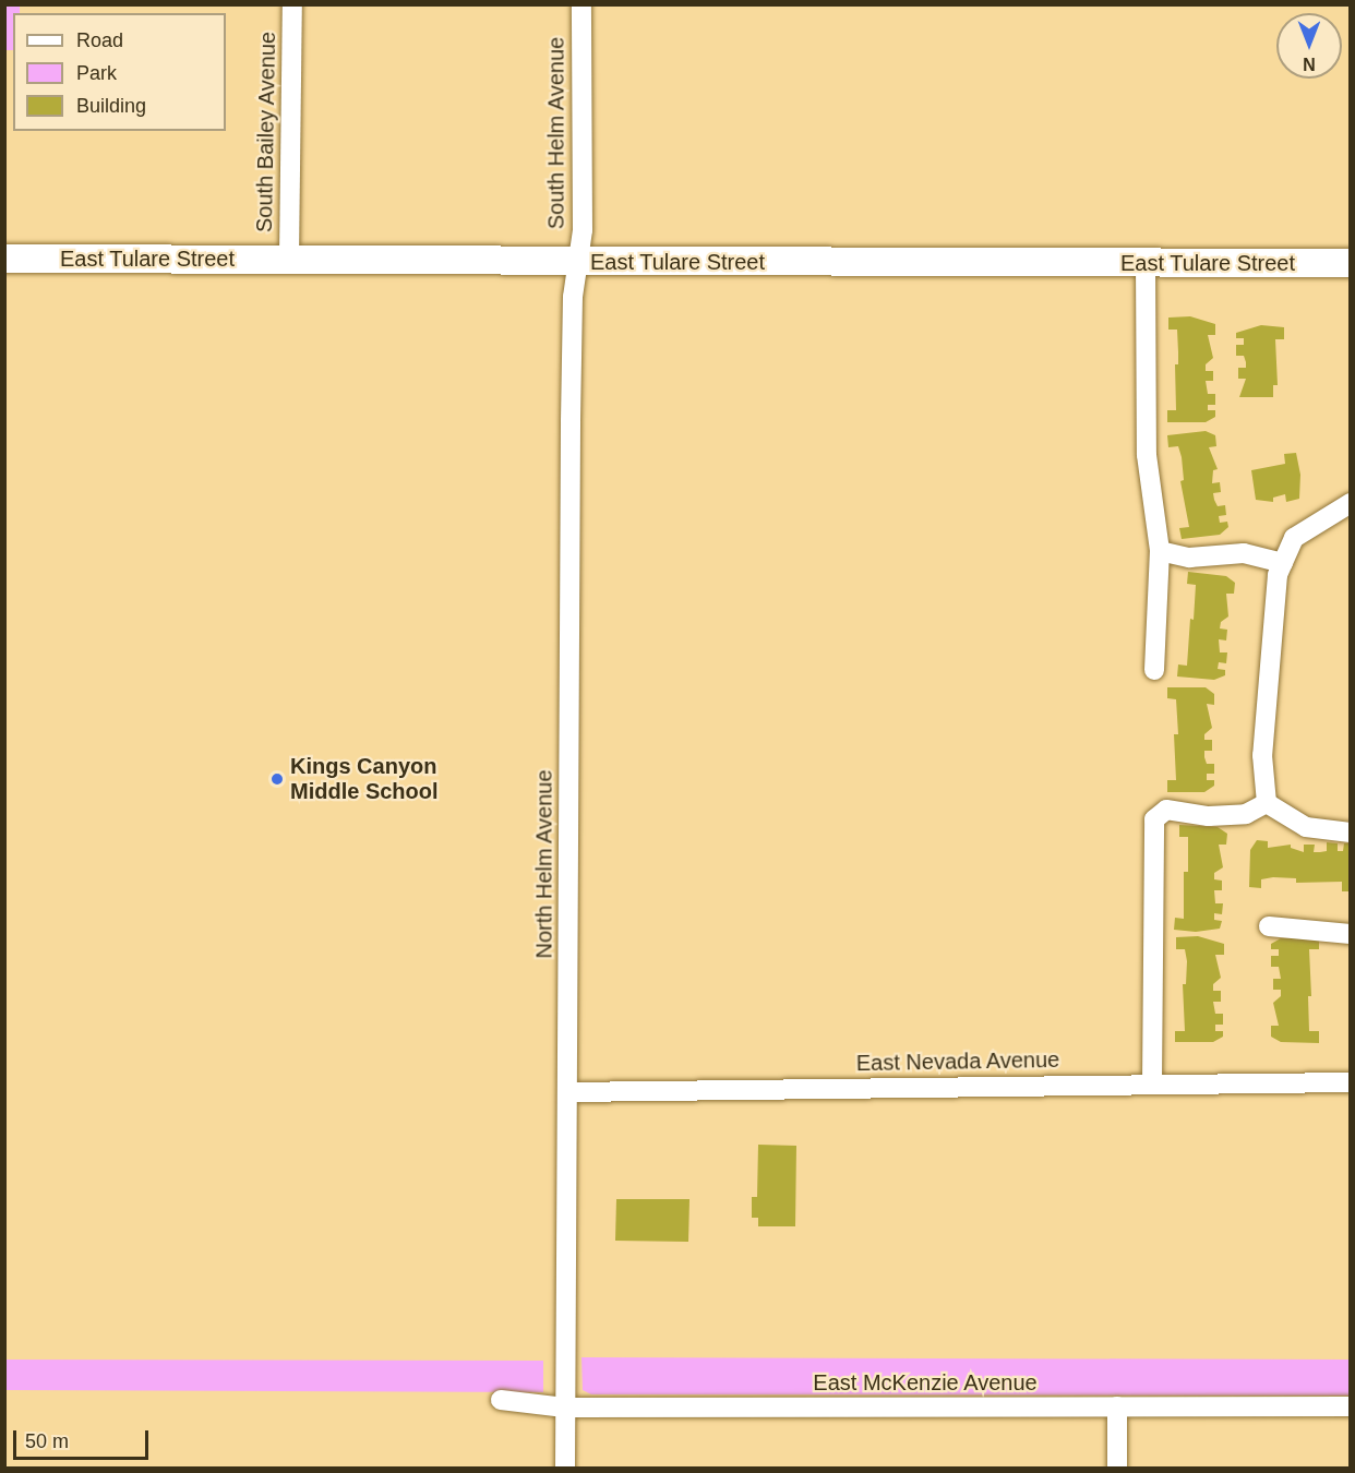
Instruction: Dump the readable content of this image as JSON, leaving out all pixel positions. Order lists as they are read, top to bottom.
{
  "streets": {
    "main road": ["East Tulare Street"],
    "street": [
      "South Bailey Avenue",
      "South Helm Avenue",
      "North Helm Avenue",
      "East Nevada Avenue",
      "East McKenzie Avenue"
    ]
  },
  "crossings": [
    ["South Bailey Avenue", "East Tulare Street"],
    ["South Helm Avenue", "East Tulare Street"],
    ["South Helm Avenue", "North Helm Avenue"],
    ["East Tulare Street", "North Helm Avenue"],
    ["North Helm Avenue", "East Nevada Avenue"],
    ["North Helm Avenue", "East McKenzie Avenue"]
  ],
  "places": ["Kings Canyon Middle School"],
  "legend": ["Road", "Park", "Building"],
  "scale_bar": "50 m",
  "north": "bottom"
}
